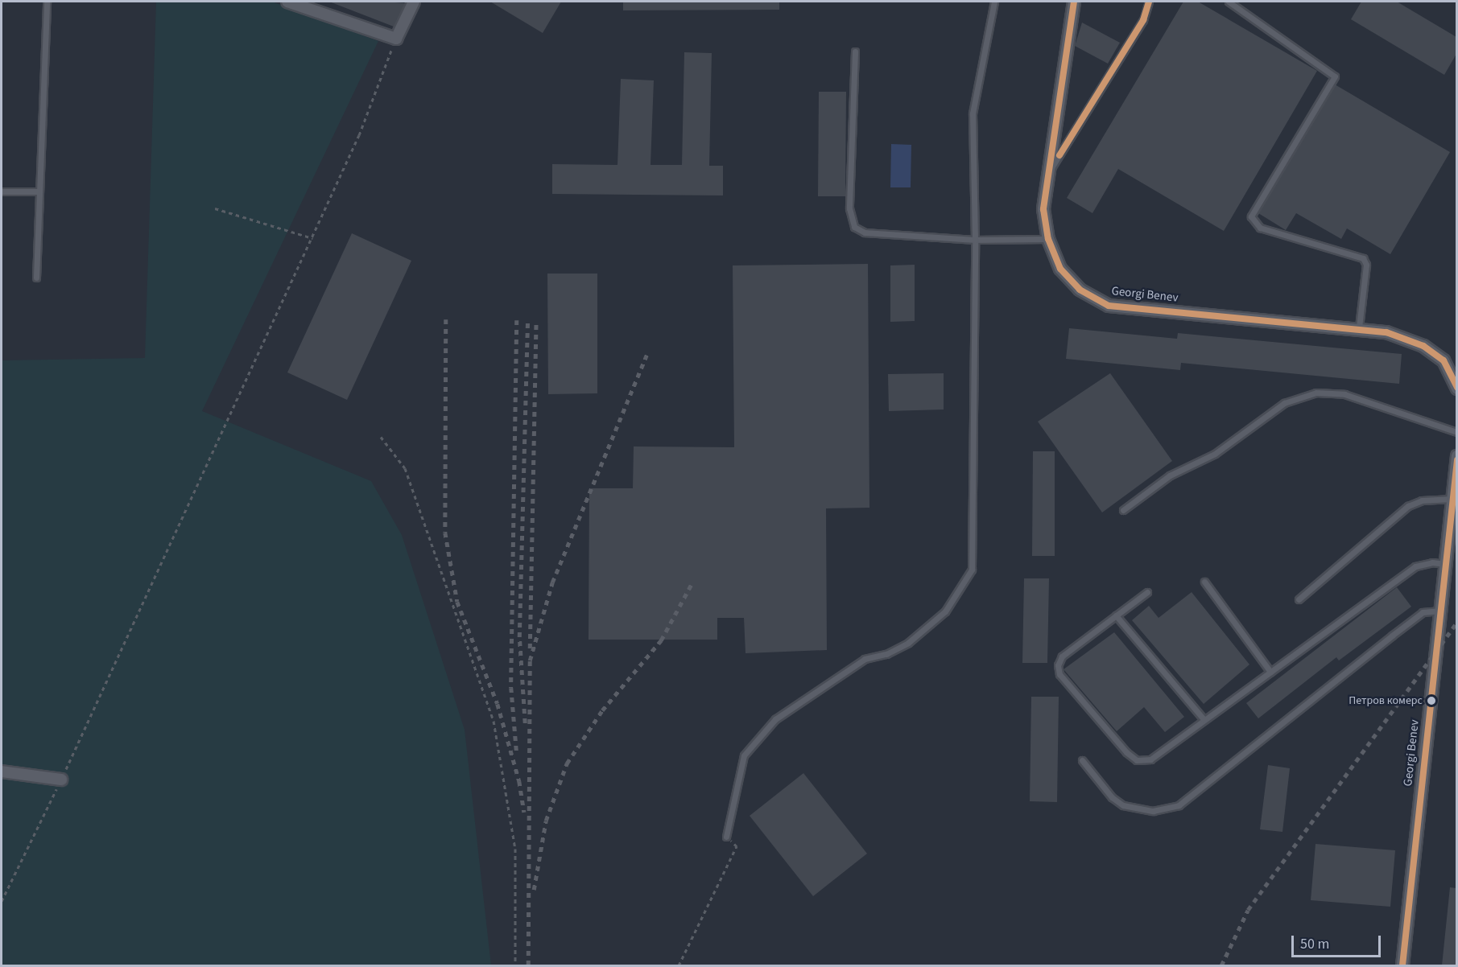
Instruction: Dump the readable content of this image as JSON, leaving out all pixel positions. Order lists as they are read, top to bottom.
{
  "streets": {
    "street": ["Georgi Benev"]
  },
  "places": ["Петров комерс"],
  "scale_bar": "50 m"
}
